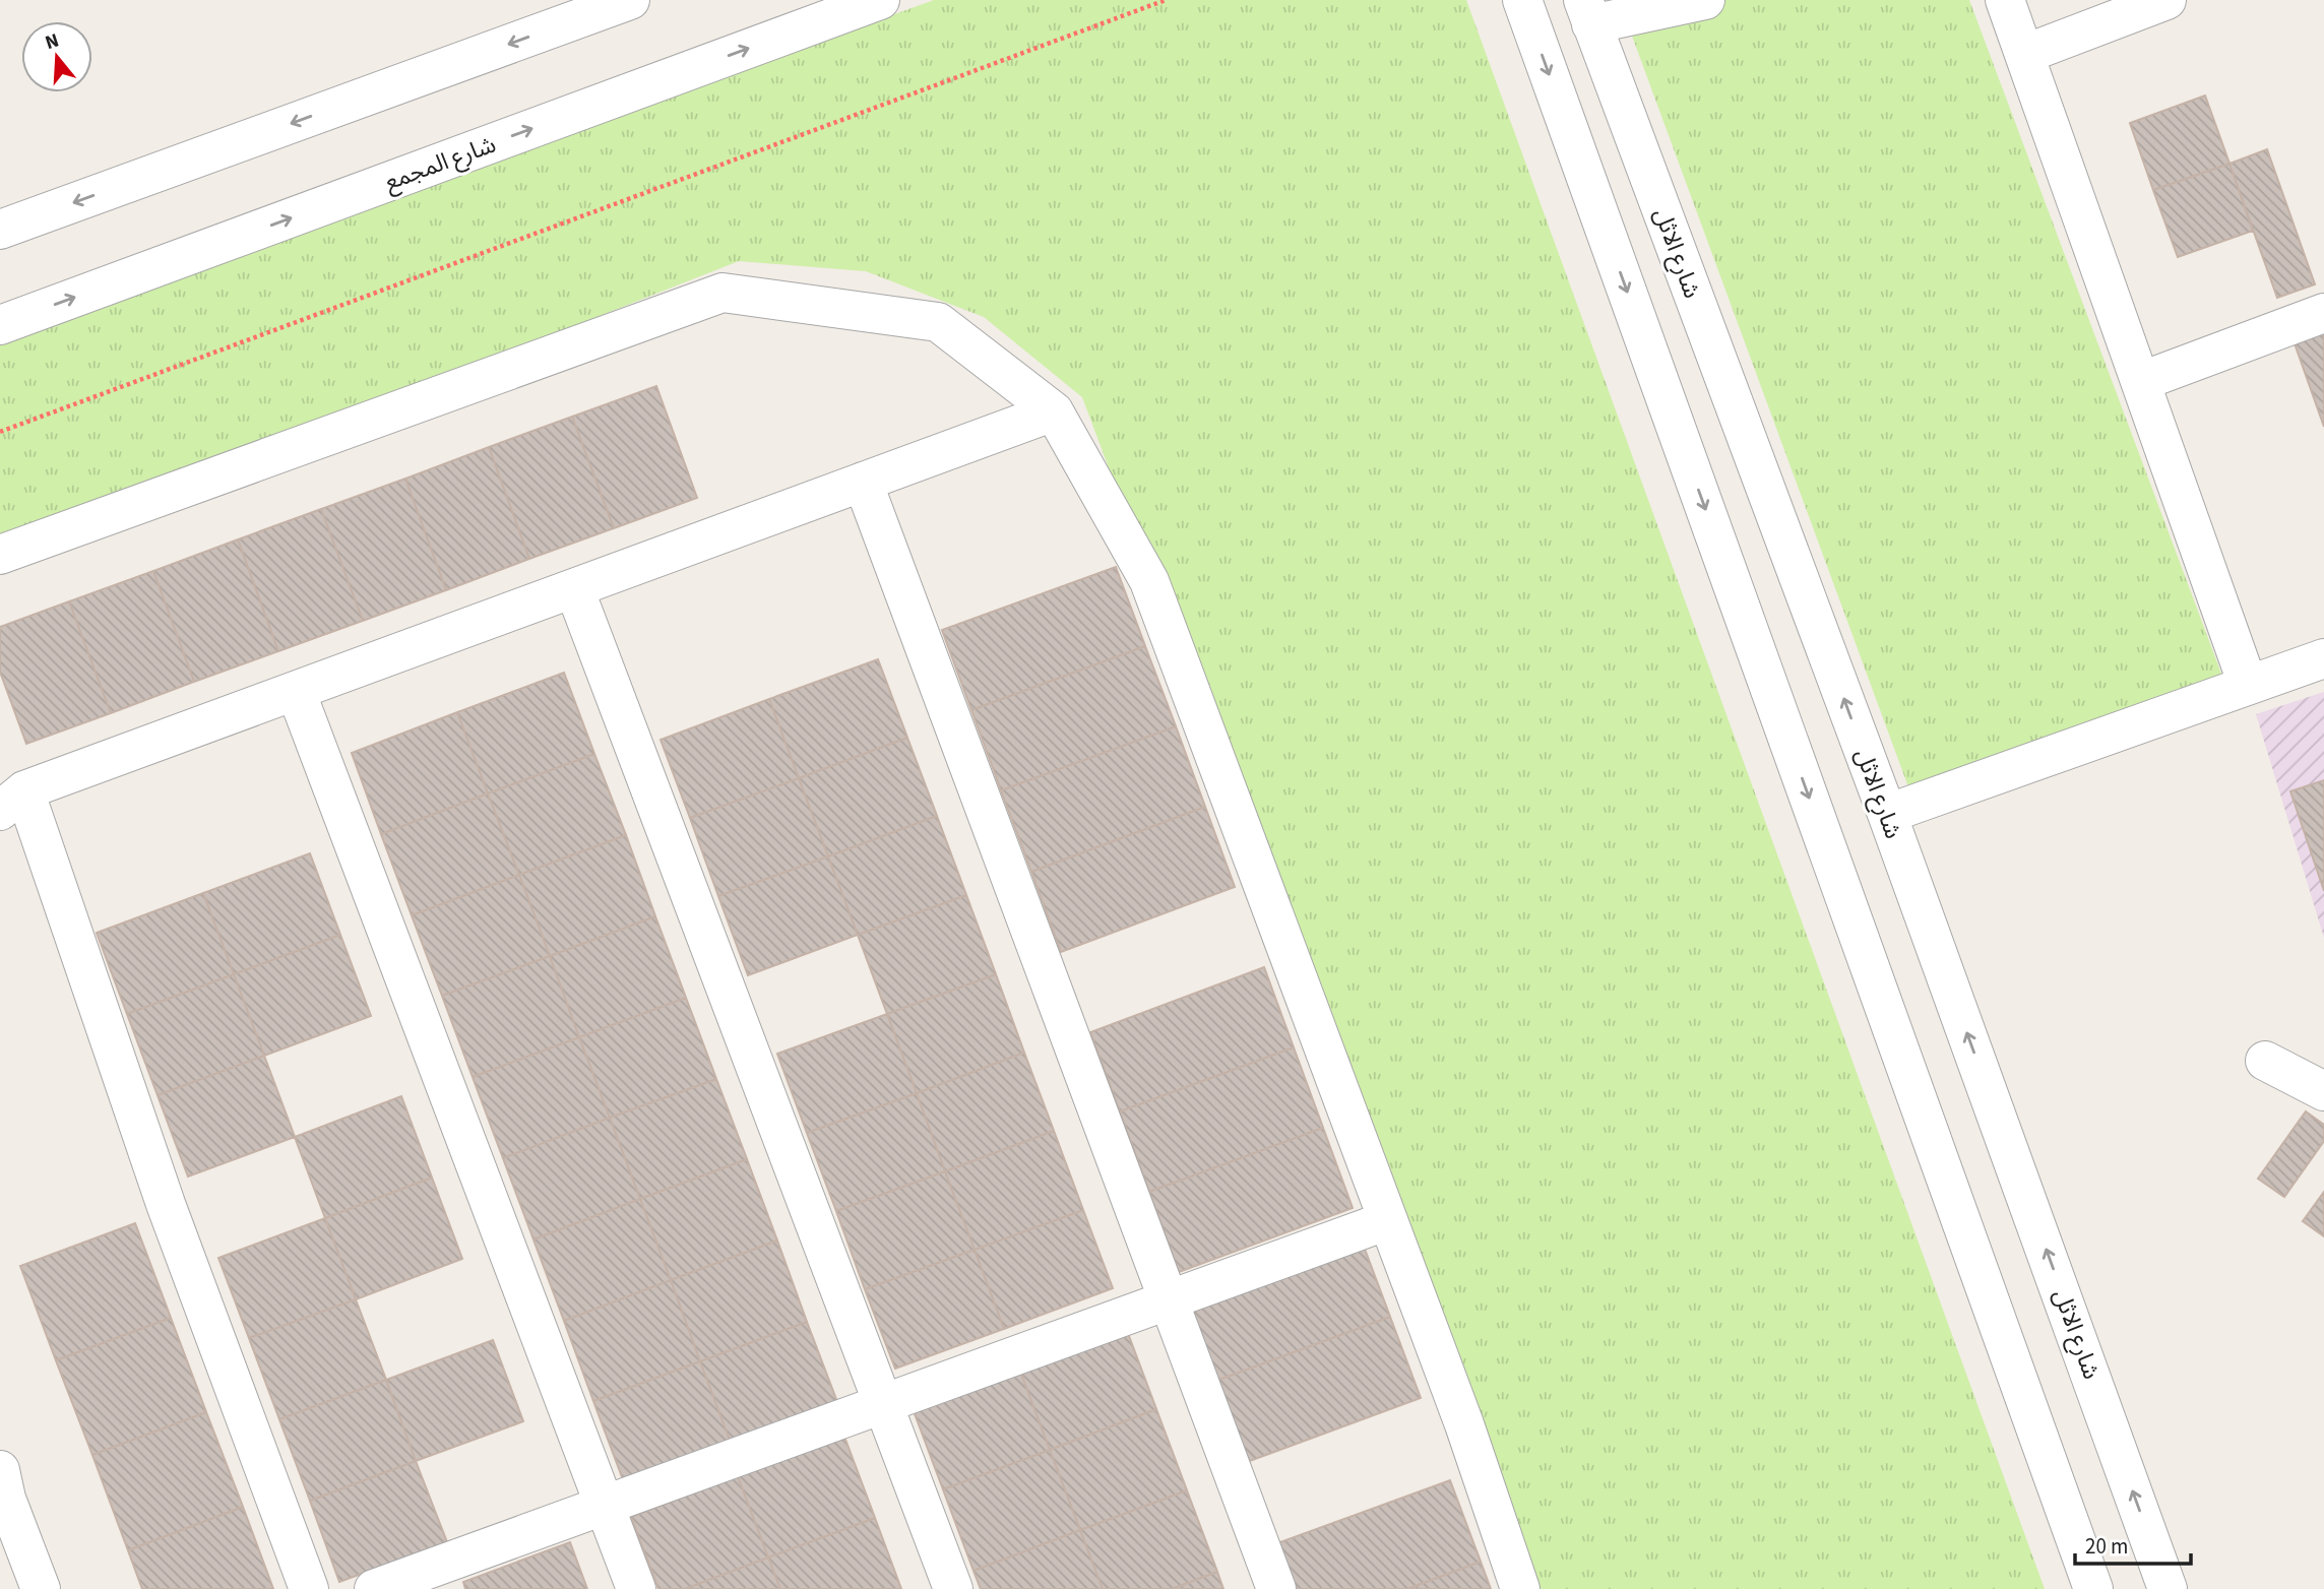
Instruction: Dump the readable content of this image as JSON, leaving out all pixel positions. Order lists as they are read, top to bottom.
{
  "streets": {
    "street": ["شارع المجمع", "شارع الاثل"]
  },
  "scale_bar": "20 m",
  "north": "top"
}
